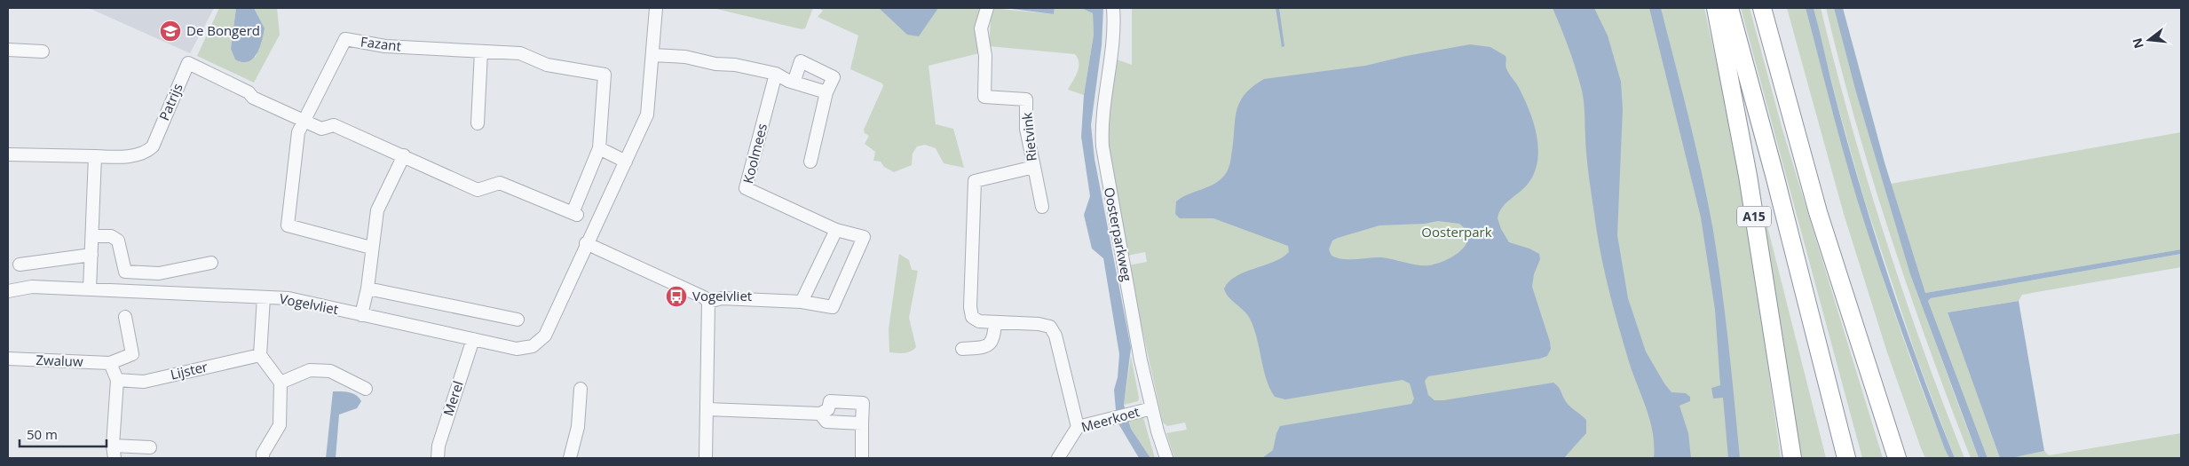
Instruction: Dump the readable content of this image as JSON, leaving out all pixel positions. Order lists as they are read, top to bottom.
{
  "streets": {
    "highway": ["A15"],
    "street": [
      "Fazant",
      "Patrijs",
      "Rietvink",
      "Koolmees",
      "Oosterparkweg",
      "Vogelvliet",
      "Zwaluw",
      "Lijster",
      "Merel",
      "Meerkoet"
    ]
  },
  "crossings": [
    ["Fazant", "Patrijs"],
    ["Rietvink", "Meerkoet"],
    ["Oosterparkweg", "Meerkoet"],
    ["Vogelvliet", "Merel"]
  ],
  "parks": ["Oosterpark"],
  "places": {
    "school or university": ["De Bongerd"],
    "bus stop": ["Vogelvliet"]
  },
  "scale_bar": "50 m",
  "north": "left"
}
